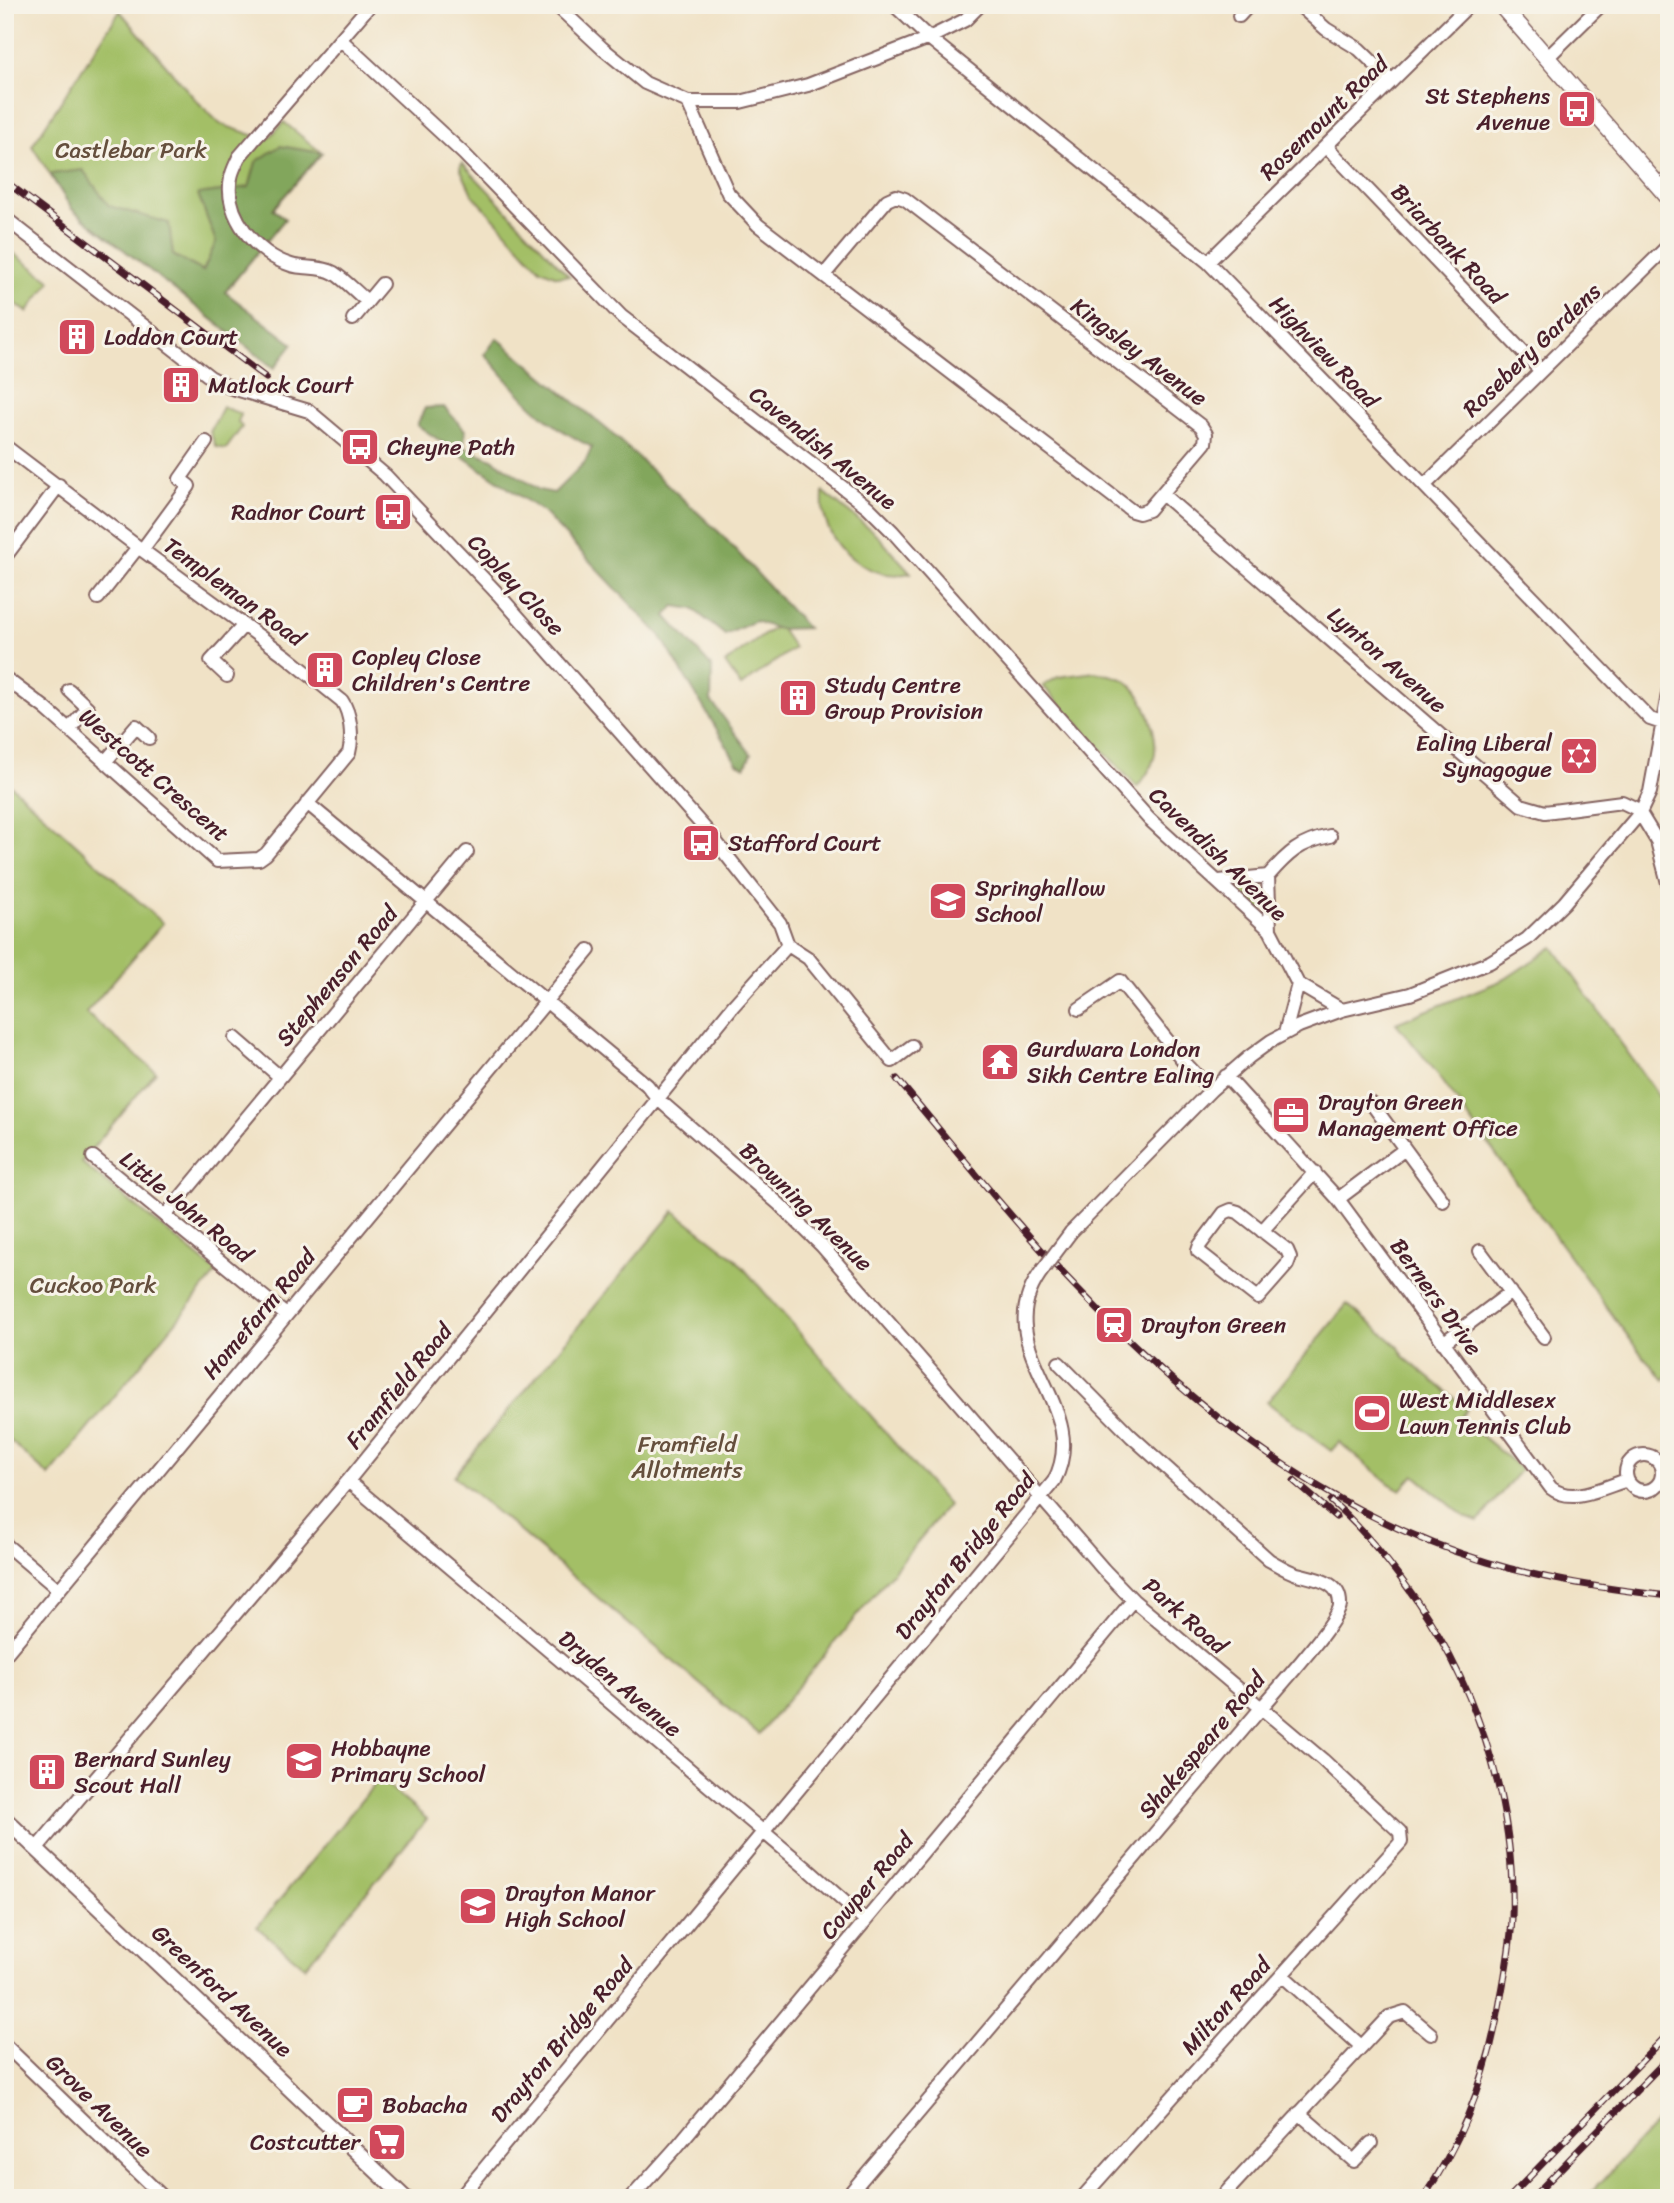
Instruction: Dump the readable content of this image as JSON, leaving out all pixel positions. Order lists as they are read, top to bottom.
{
  "streets": {
    "street": [
      "Rosemount Road",
      "Briarbank Road",
      "Rosebery Gardens",
      "Kingsley Avenue",
      "Highview Road",
      "Cavendish Avenue",
      "Copley Close",
      "Templeman Road",
      "Lynton Avenue",
      "Westcott Crescent",
      "Stephenson Road",
      "Little John Road",
      "Browning Avenue",
      "Berners Drive",
      "Homefarm Road",
      "Framfield Road",
      "Drayton Bridge Road",
      "Park Road",
      "Dryden Avenue",
      "Shakespeare Road",
      "Cowper Road",
      "Greenford Avenue",
      "Milton Road",
      "Grove Avenue"
    ]
  },
  "crossings": [
    ["Rosemount Road", "Briarbank Road"],
    ["Rosemount Road", "Highview Road"],
    ["Briarbank Road", "Rosebery Gardens"],
    ["Rosebery Gardens", "Highview Road"],
    ["Kingsley Avenue", "Lynton Avenue"],
    ["Copley Close", "Framfield Road"],
    ["Templeman Road", "Westcott Crescent"],
    ["Templeman Road", "Browning Avenue"],
    ["Lynton Avenue", "Drayton Bridge Road"],
    ["Westcott Crescent", "Browning Avenue"],
    ["Stephenson Road", "Little John Road"],
    ["Stephenson Road", "Browning Avenue"],
    ["Little John Road", "Homefarm Road"],
    ["Browning Avenue", "Homefarm Road"],
    ["Browning Avenue", "Framfield Road"],
    ["Browning Avenue", "Drayton Bridge Road"],
    ["Browning Avenue", "Park Road"],
    ["Berners Drive", "Drayton Bridge Road"],
    ["Framfield Road", "Dryden Avenue"],
    ["Framfield Road", "Greenford Avenue"],
    ["Drayton Bridge Road", "Park Road"],
    ["Drayton Bridge Road", "Dryden Avenue"],
    ["Park Road", "Shakespeare Road"],
    ["Park Road", "Cowper Road"],
    ["Park Road", "Milton Road"],
    ["Dryden Avenue", "Cowper Road"]
  ],
  "parks": ["Castlebar Park", "Cuckoo Park", "Framfield Allotments"],
  "places": {
    "bus stop": [
      "St Stephens Avenue",
      "Cheyne Path",
      "Radnor Court",
      "Stafford Court"
    ],
    "building": [
      "Loddon Court",
      "Matlock Court",
      "Copley Close Children's Centre",
      "Study Centre Group Provision",
      "Bernard Sunley Scout Hall"
    ],
    "synagogue": ["Ealing Liberal Synagogue"],
    "school or university": ["Springhallow School", "Hobbayne Primary School", "Drayton Manor High School"],
    "temple": ["Gurdwara London Sikh Centre Ealing"],
    "office": ["Drayton Green Management Office"],
    "station": ["Drayton Green"],
    "sports": ["West Middlesex Lawn Tennis Club"],
    "cafe": ["Bobacha"],
    "supermarket": ["Costcutter"]
  }
}
